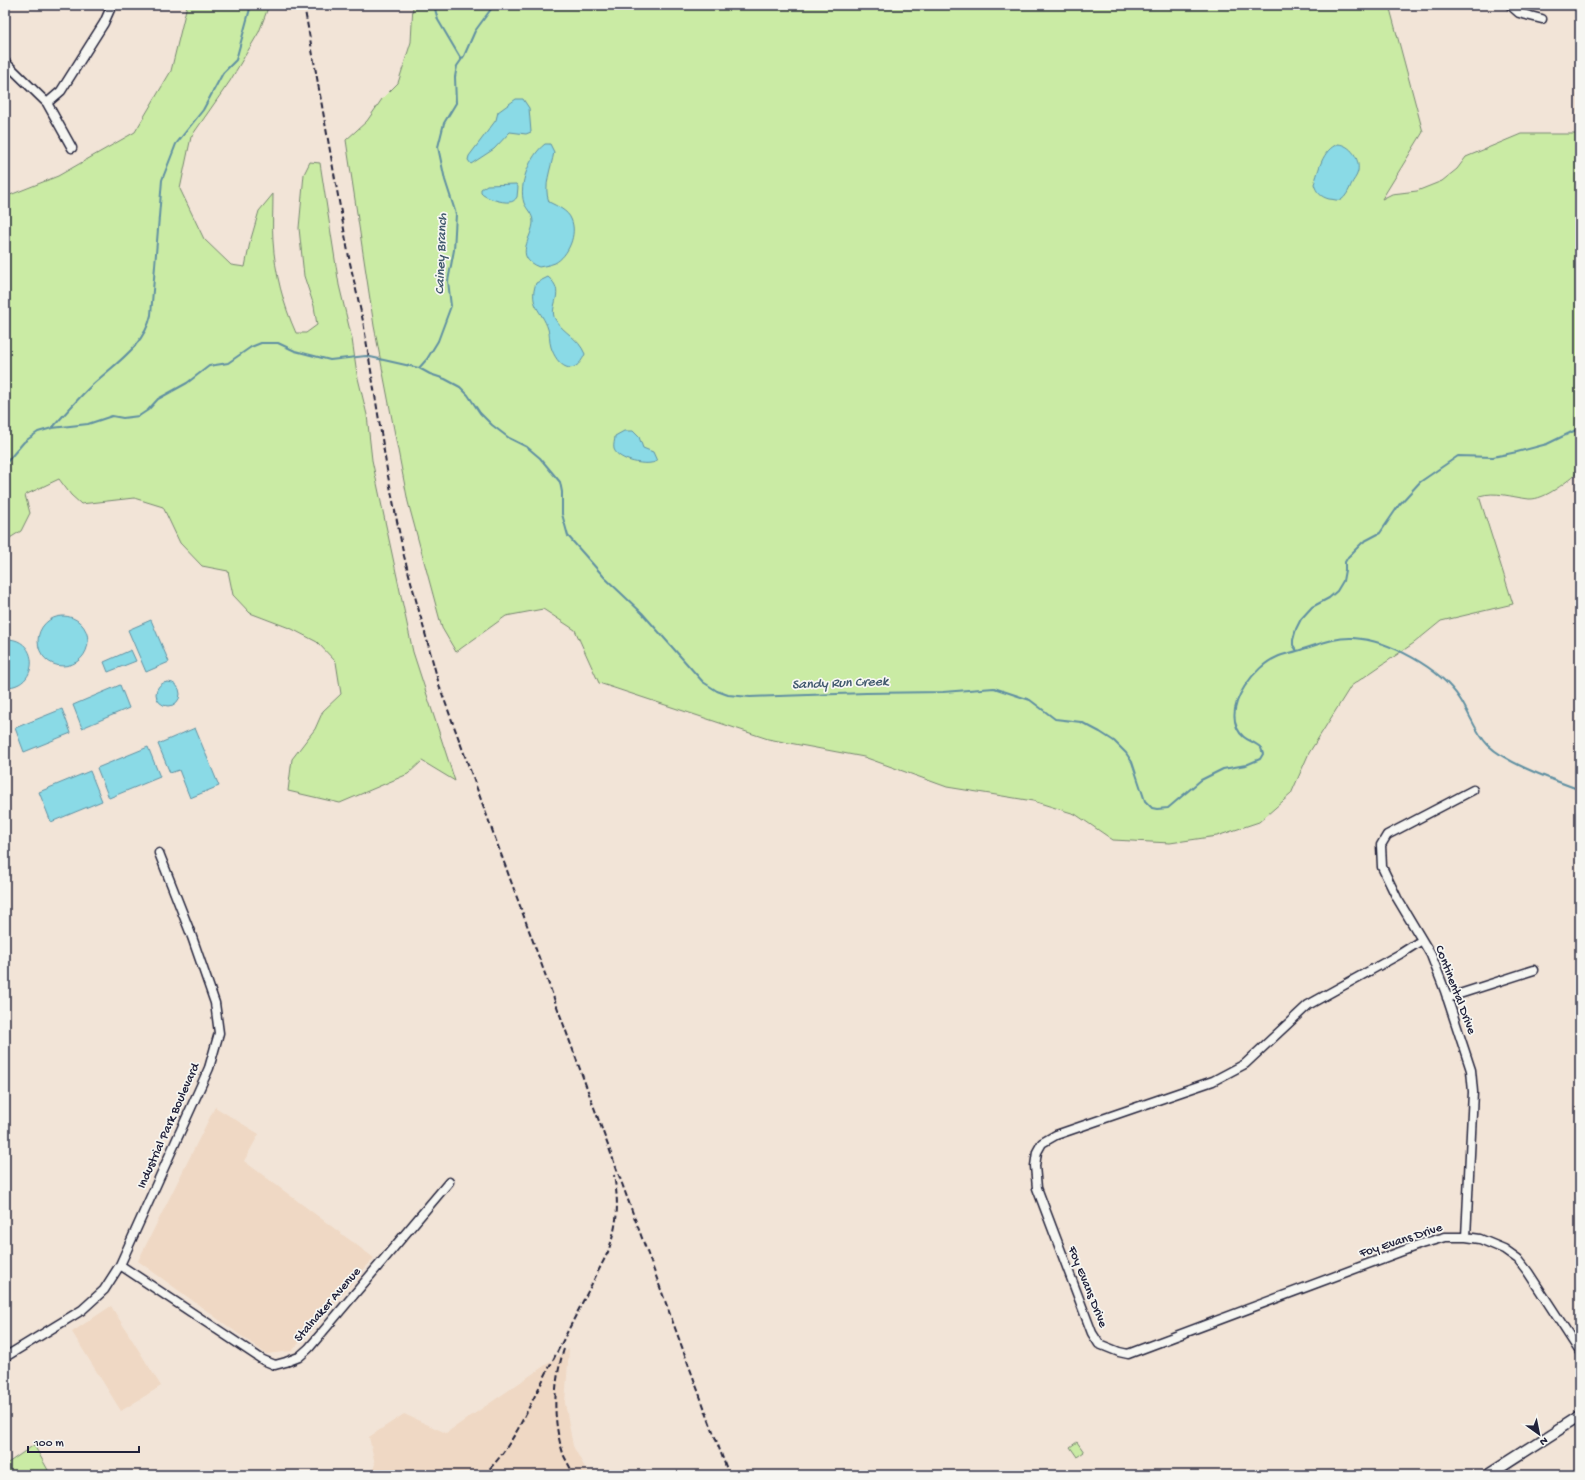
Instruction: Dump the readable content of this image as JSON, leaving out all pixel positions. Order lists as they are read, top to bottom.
{
  "streets": {
    "street": [
      "Continental Drive",
      "Industrial Park Boulevard",
      "Foy Evans Drive",
      "Stalnaker Avenue"
    ]
  },
  "crossings": [
    ["Continental Drive", "Foy Evans Drive"],
    ["Industrial Park Boulevard", "Stalnaker Avenue"]
  ],
  "water": ["Cainey Branch", "Sandy Run Creek"],
  "scale_bar": "100 m",
  "north": "bottom right"
}
